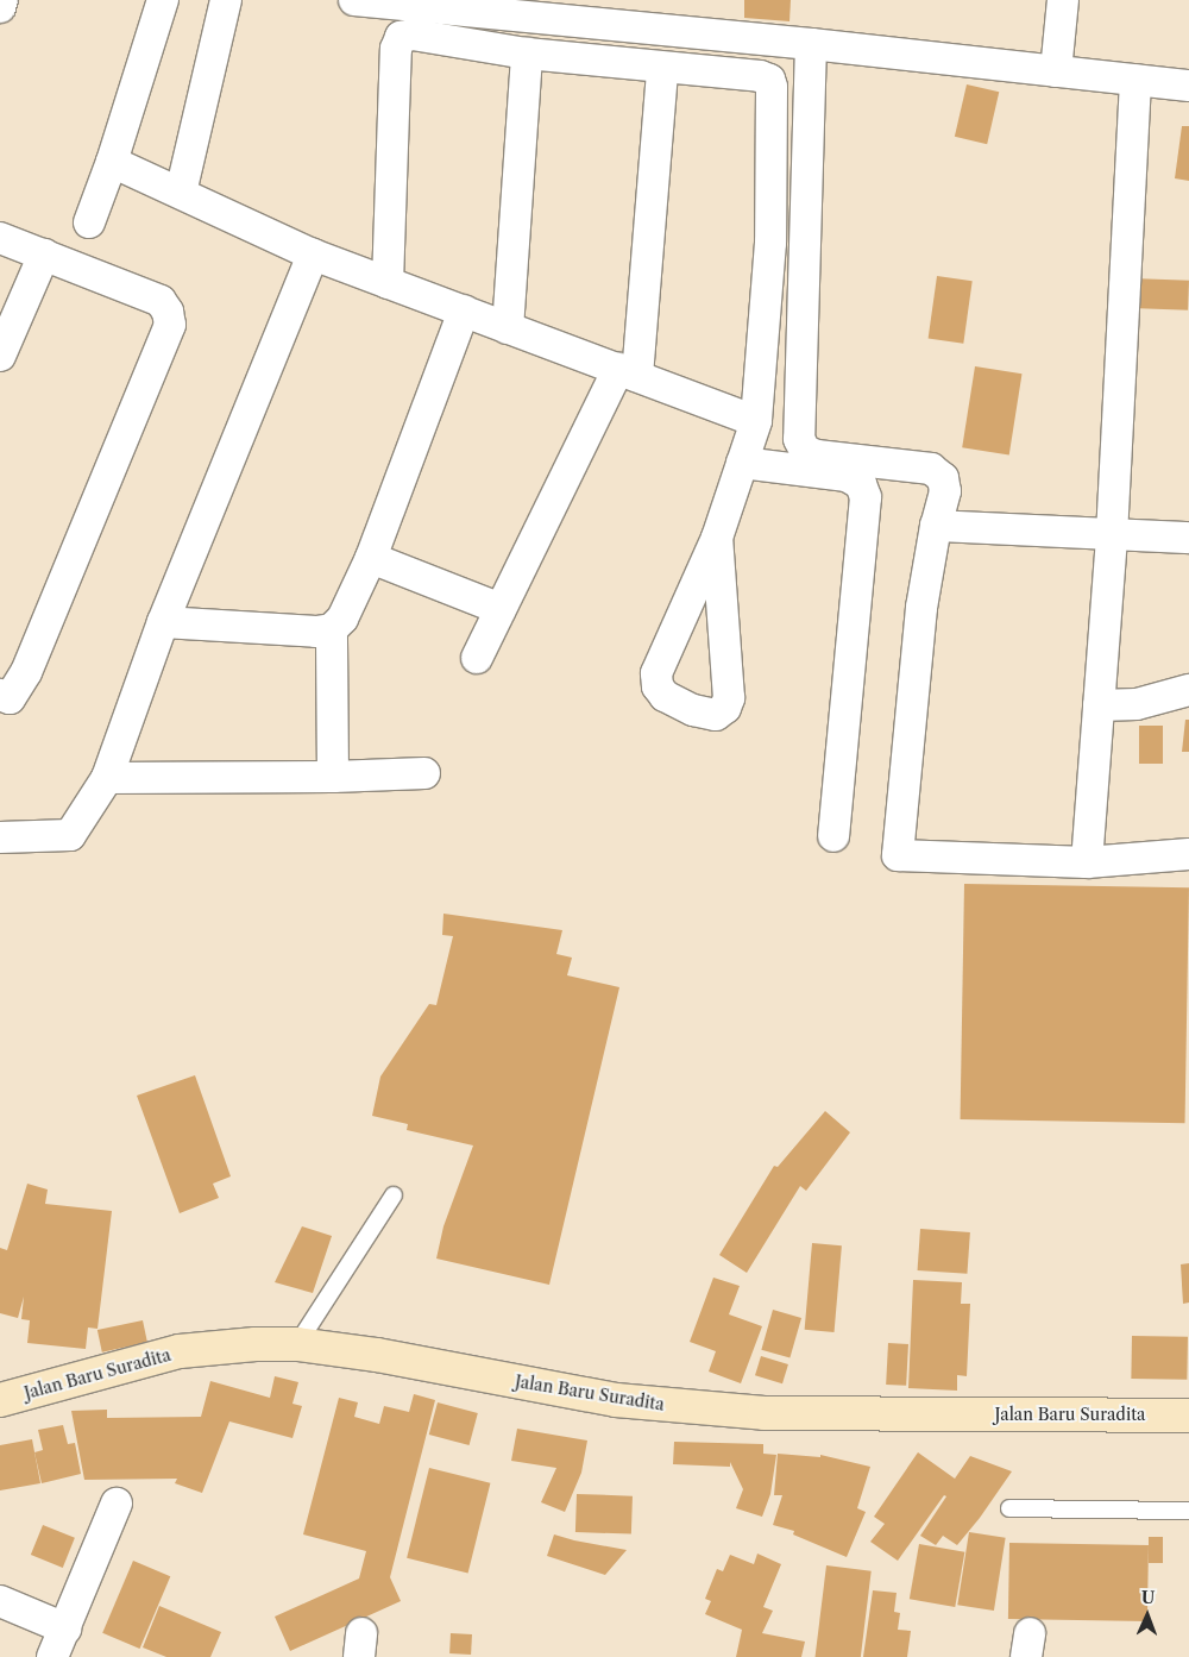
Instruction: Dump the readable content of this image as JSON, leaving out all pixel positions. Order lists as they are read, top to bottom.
{
  "streets": {
    "main road": ["Jalan Baru Suradita"]
  },
  "north": "top"
}
